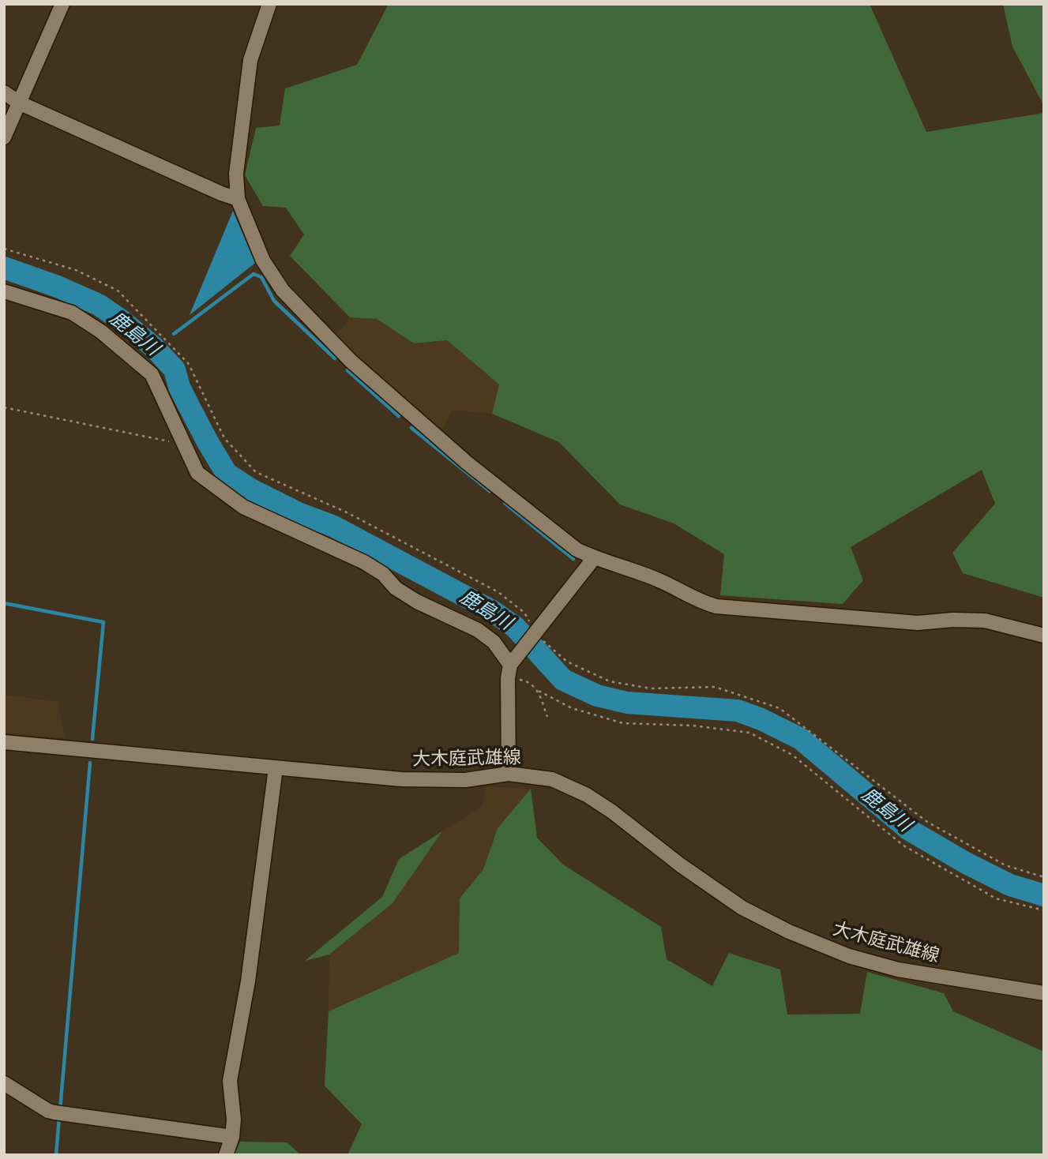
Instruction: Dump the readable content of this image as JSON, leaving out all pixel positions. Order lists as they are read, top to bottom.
{
  "streets": {
    "street": ["大木庭武雄線"]
  },
  "water": ["鹿島川"]
}
